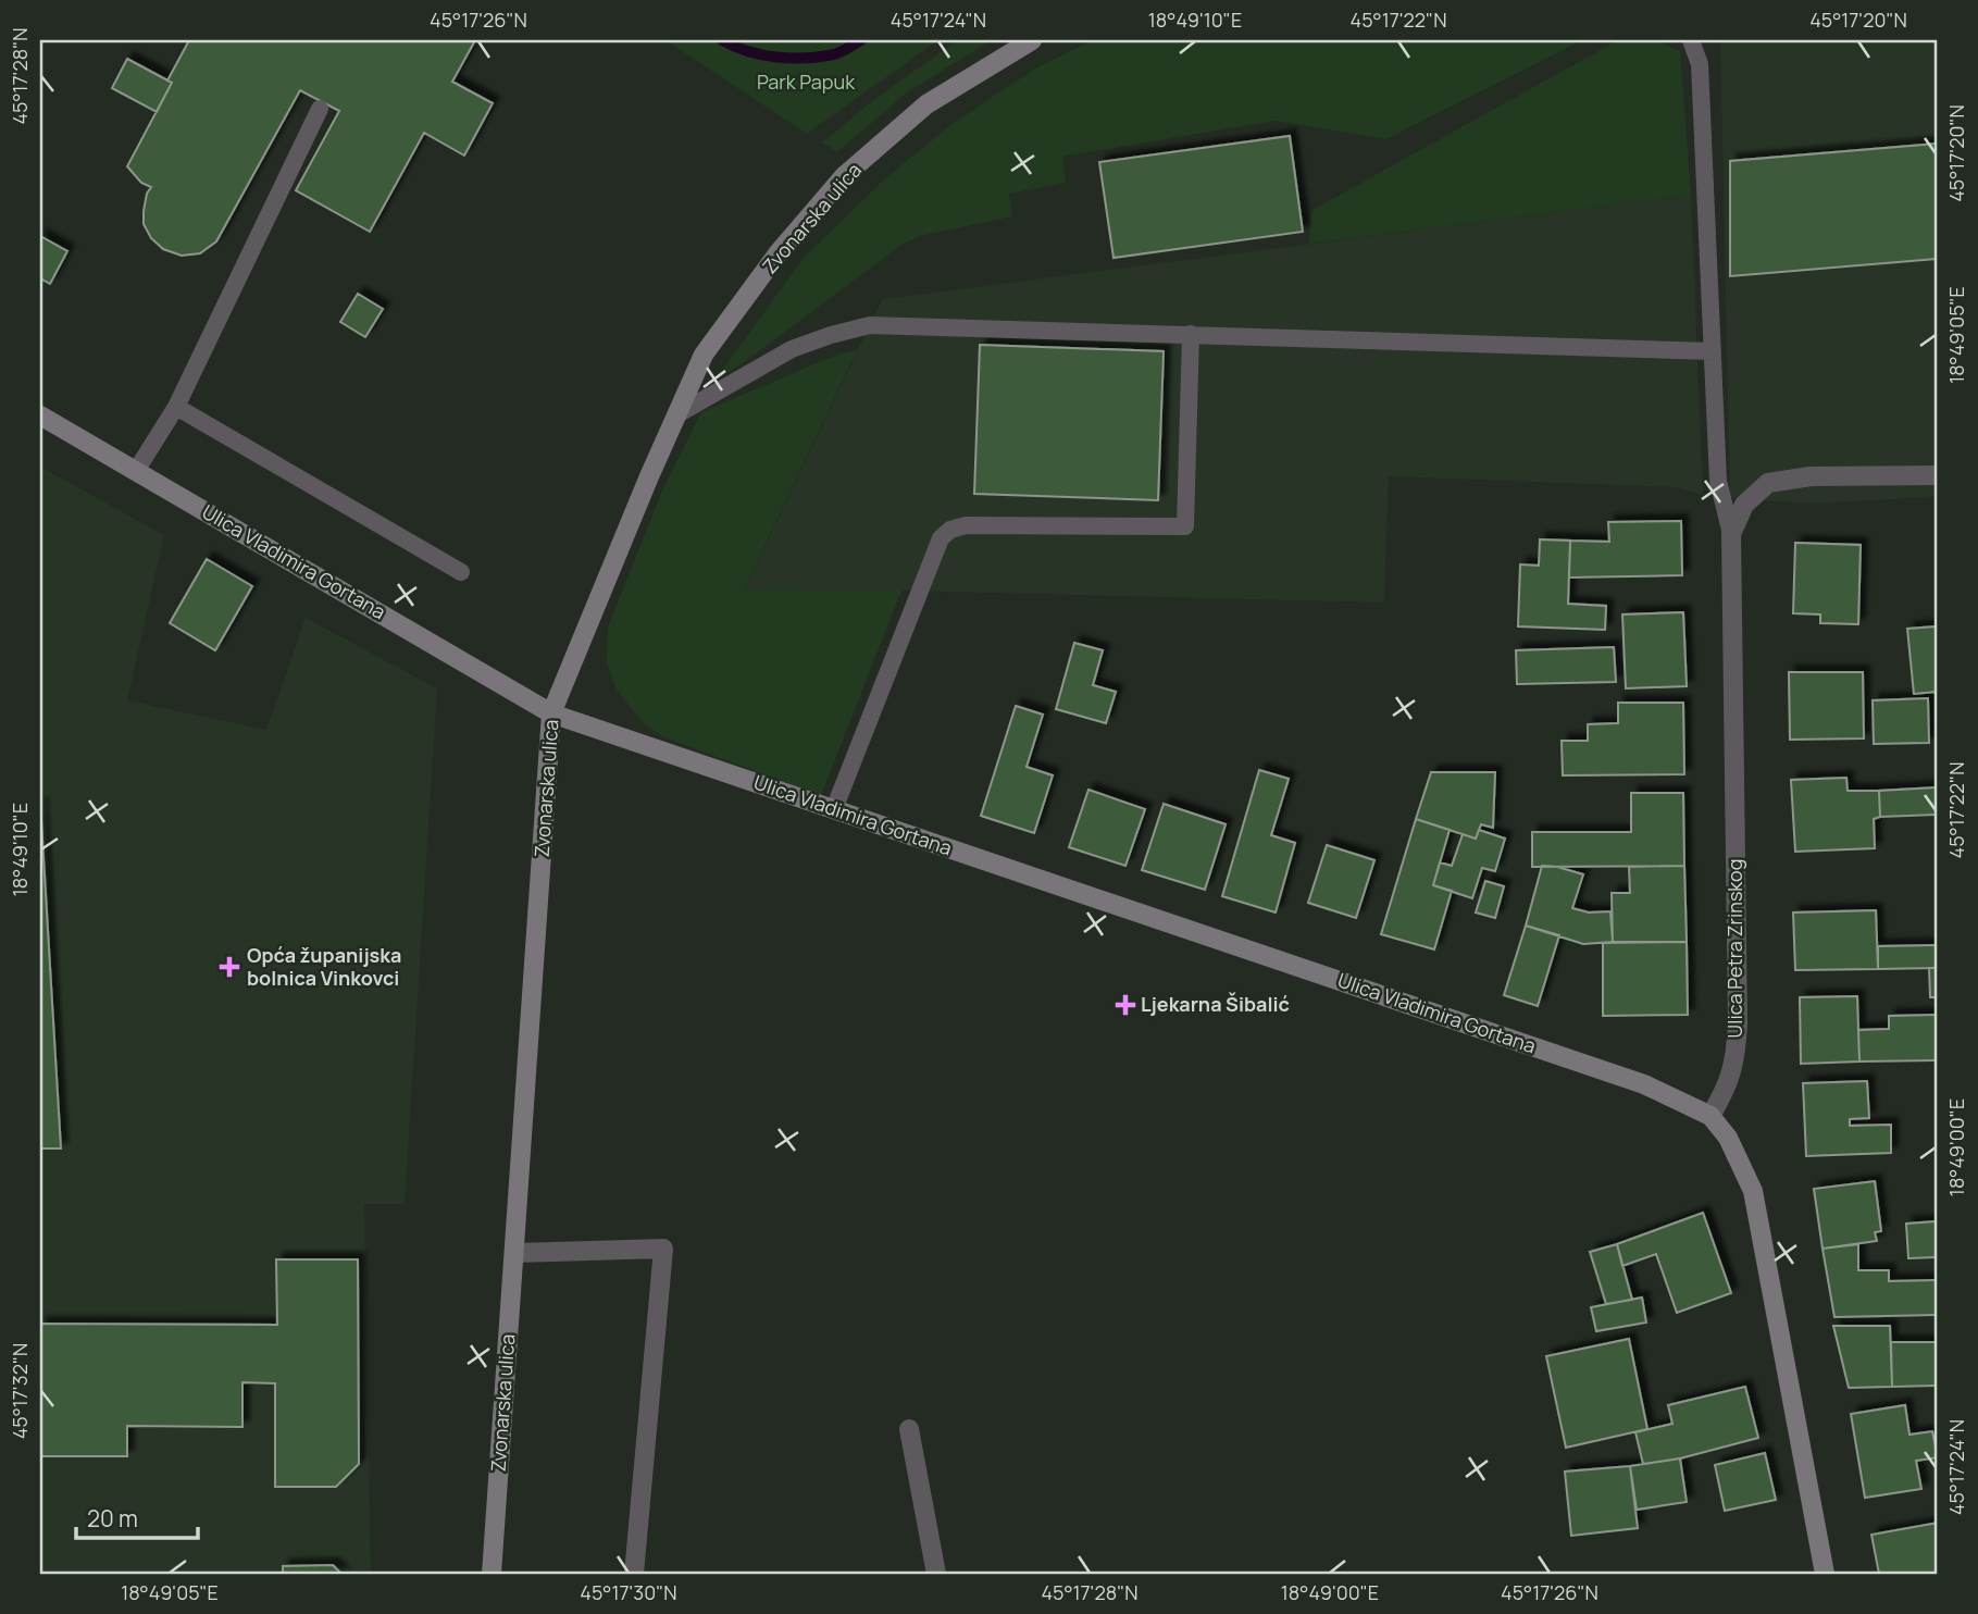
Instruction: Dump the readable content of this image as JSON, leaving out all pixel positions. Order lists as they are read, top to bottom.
{
  "streets": {
    "main road": ["Zvonarska ulica", "Ulica Vladimira Gortana"],
    "street": ["Ulica Petra Zrinskog"]
  },
  "crossings": [
    ["Zvonarska ulica", "Ulica Vladimira Gortana"],
    ["Ulica Vladimira Gortana", "Ulica Petra Zrinskog"]
  ],
  "parks": ["Park Papuk"],
  "places": {
    "health": ["Opća županijska bolnica Vinkovci", "Ljekarna Šibalić"]
  },
  "scale_bar": "20 m",
  "coordinates": [
    "45°17'26\"N",
    "45°17'24\"N",
    "18°49'10\"E",
    "45°17'22\"N",
    "45°17'20\"N",
    "45°17'28\"N",
    "18°49'05\"E",
    "18°49'00\"E",
    "45°17'32\"N",
    "45°17'30\"N"
  ]
}
